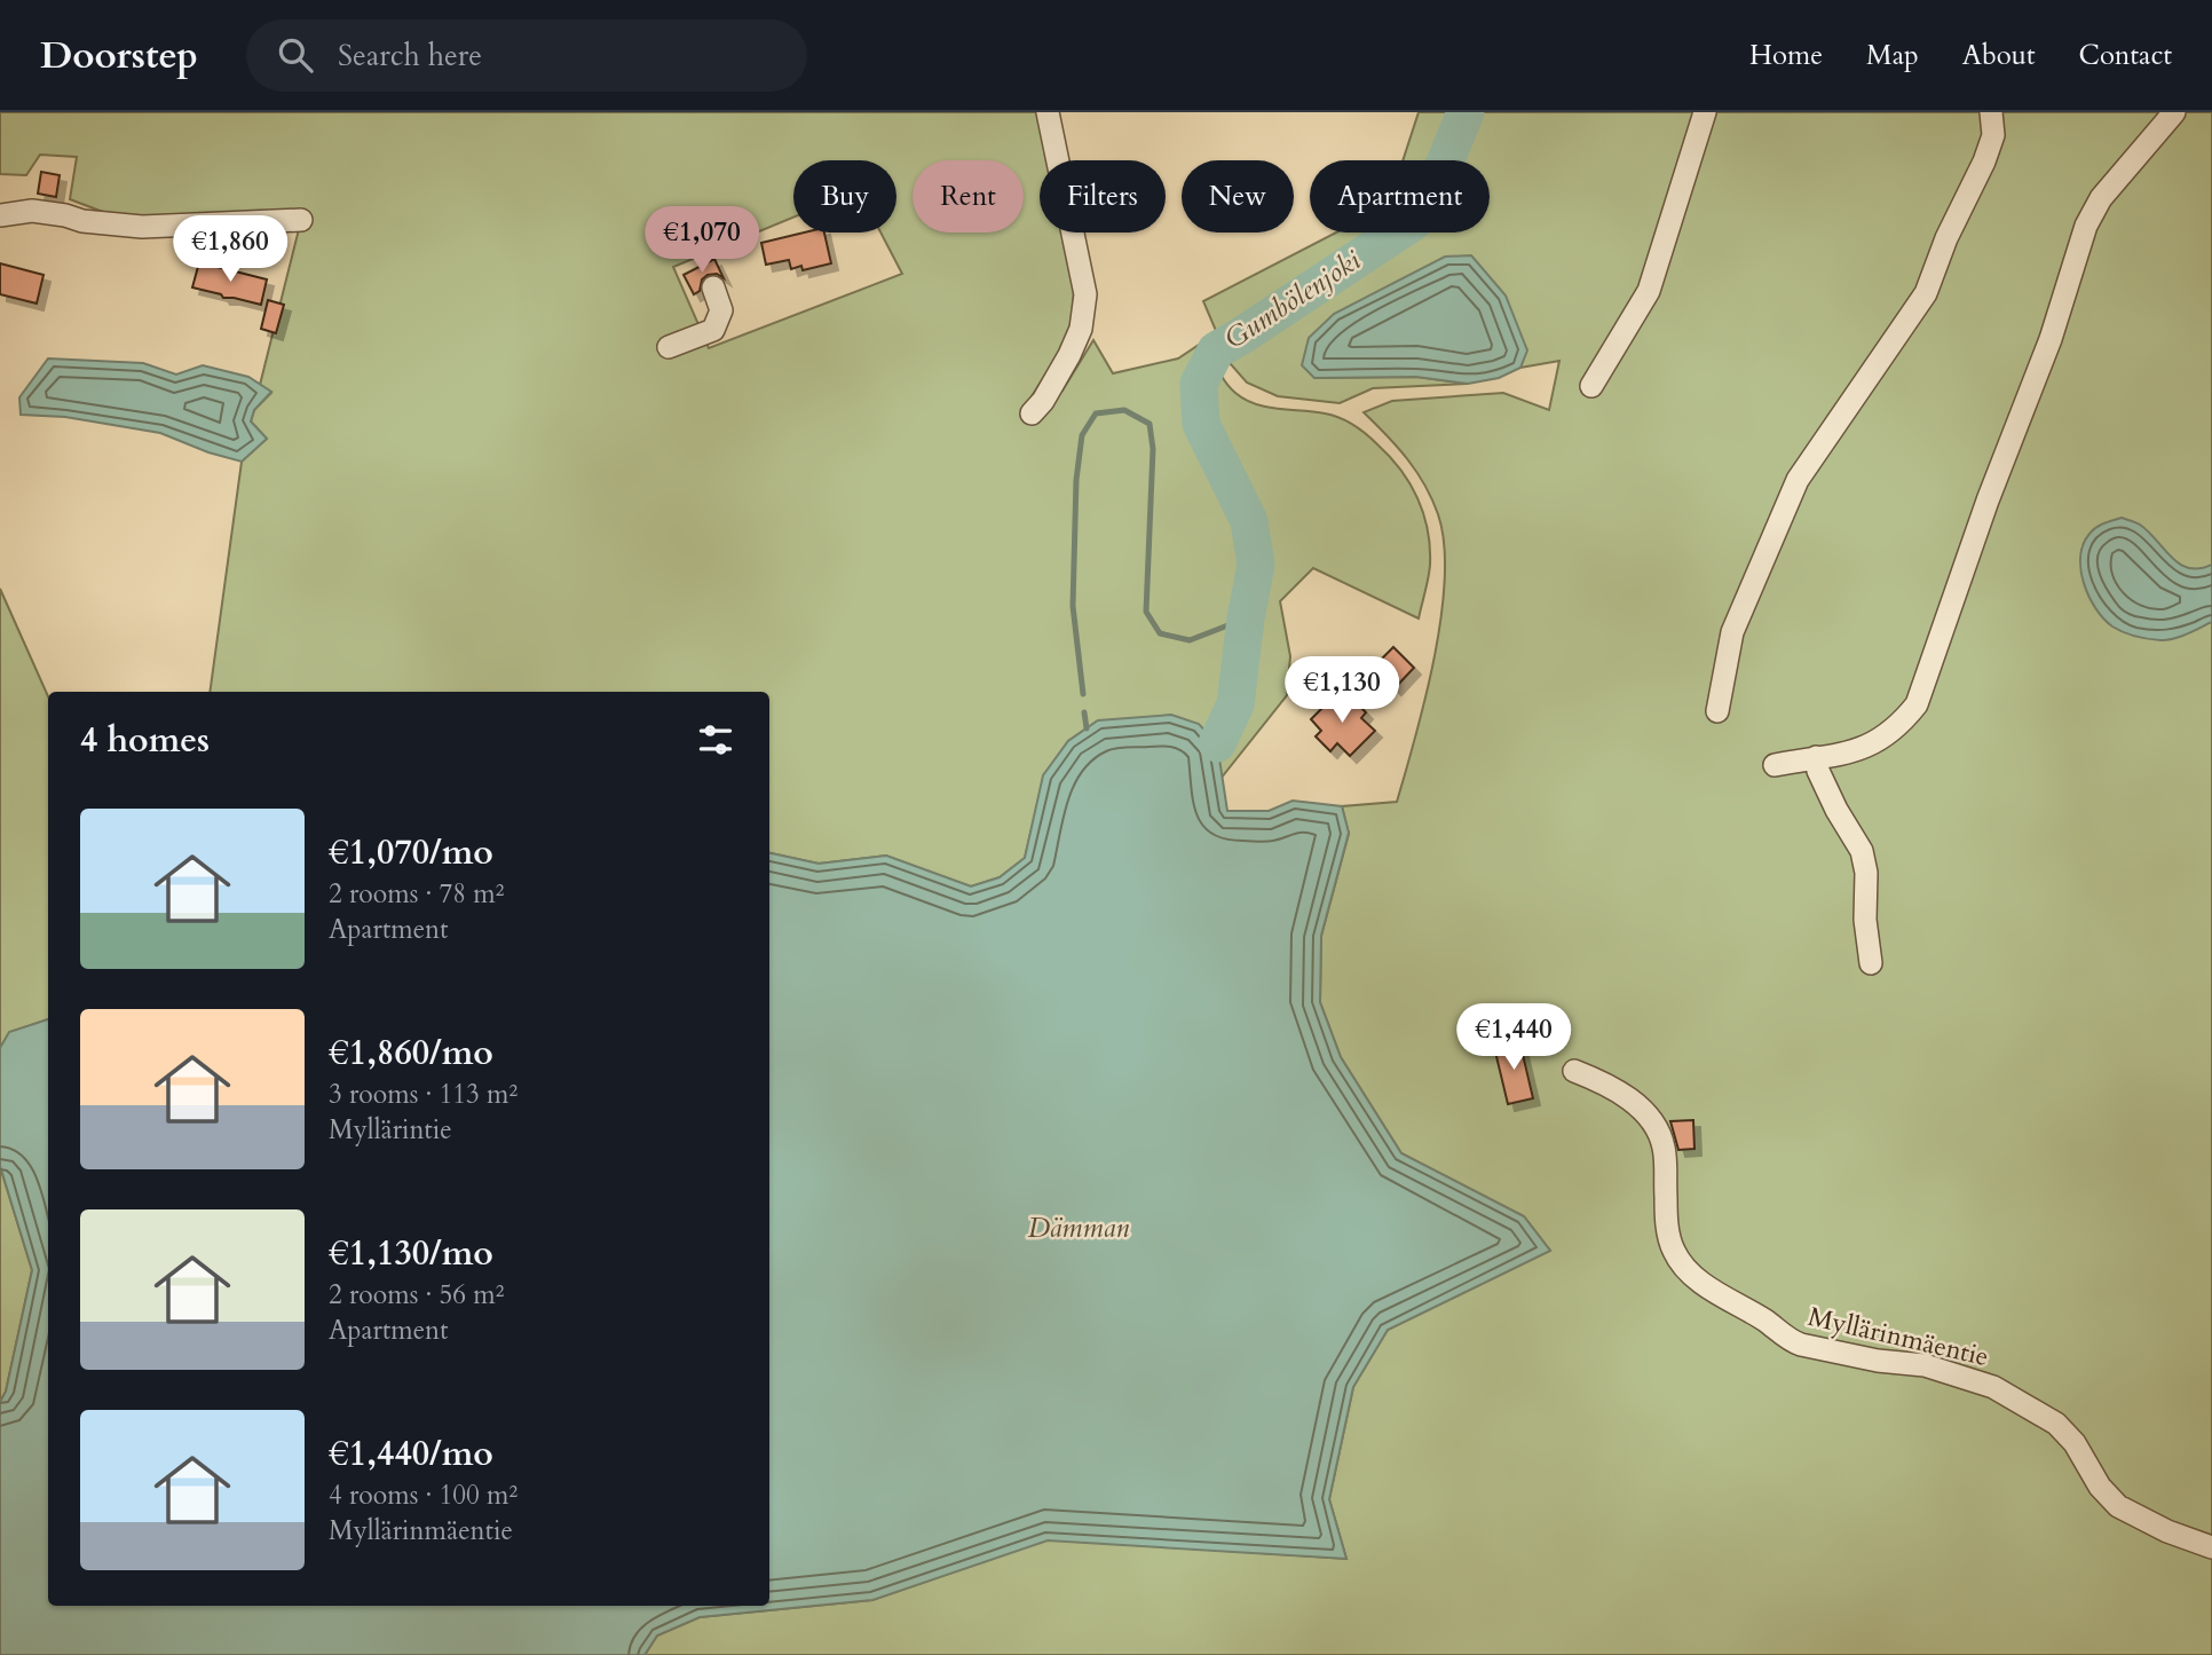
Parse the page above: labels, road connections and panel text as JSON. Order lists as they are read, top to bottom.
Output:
{
  "streets": {
    "street": ["Myllärinmäentie"]
  },
  "water": ["Gumbölenjoki", "Dämman"],
  "page": {
    "header": "Doorstep",
    "search": "Search here",
    "nav": [
      "Home",
      "Map",
      "About",
      "Contact"
    ],
    "chip": [
      "Buy",
      "Rent",
      "Filters",
      "New",
      "Apartment"
    ],
    "price": [
      "€1,070",
      "€1,860",
      "€1,130",
      "€1,440"
    ],
    "heading": "4 homes",
    "list": [
      {
        "name": "€1,070/mo",
        "note": "2 rooms · 78 m² · Apartment"
      },
      {
        "name": "€1,860/mo",
        "note": "3 rooms · 113 m² · Myllärintie"
      },
      {
        "name": "€1,130/mo",
        "note": "2 rooms · 56 m² · Apartment"
      },
      {
        "name": "€1,440/mo",
        "note": "4 rooms · 100 m² · Myllärinmäentie"
      }
    ]
  }
}
